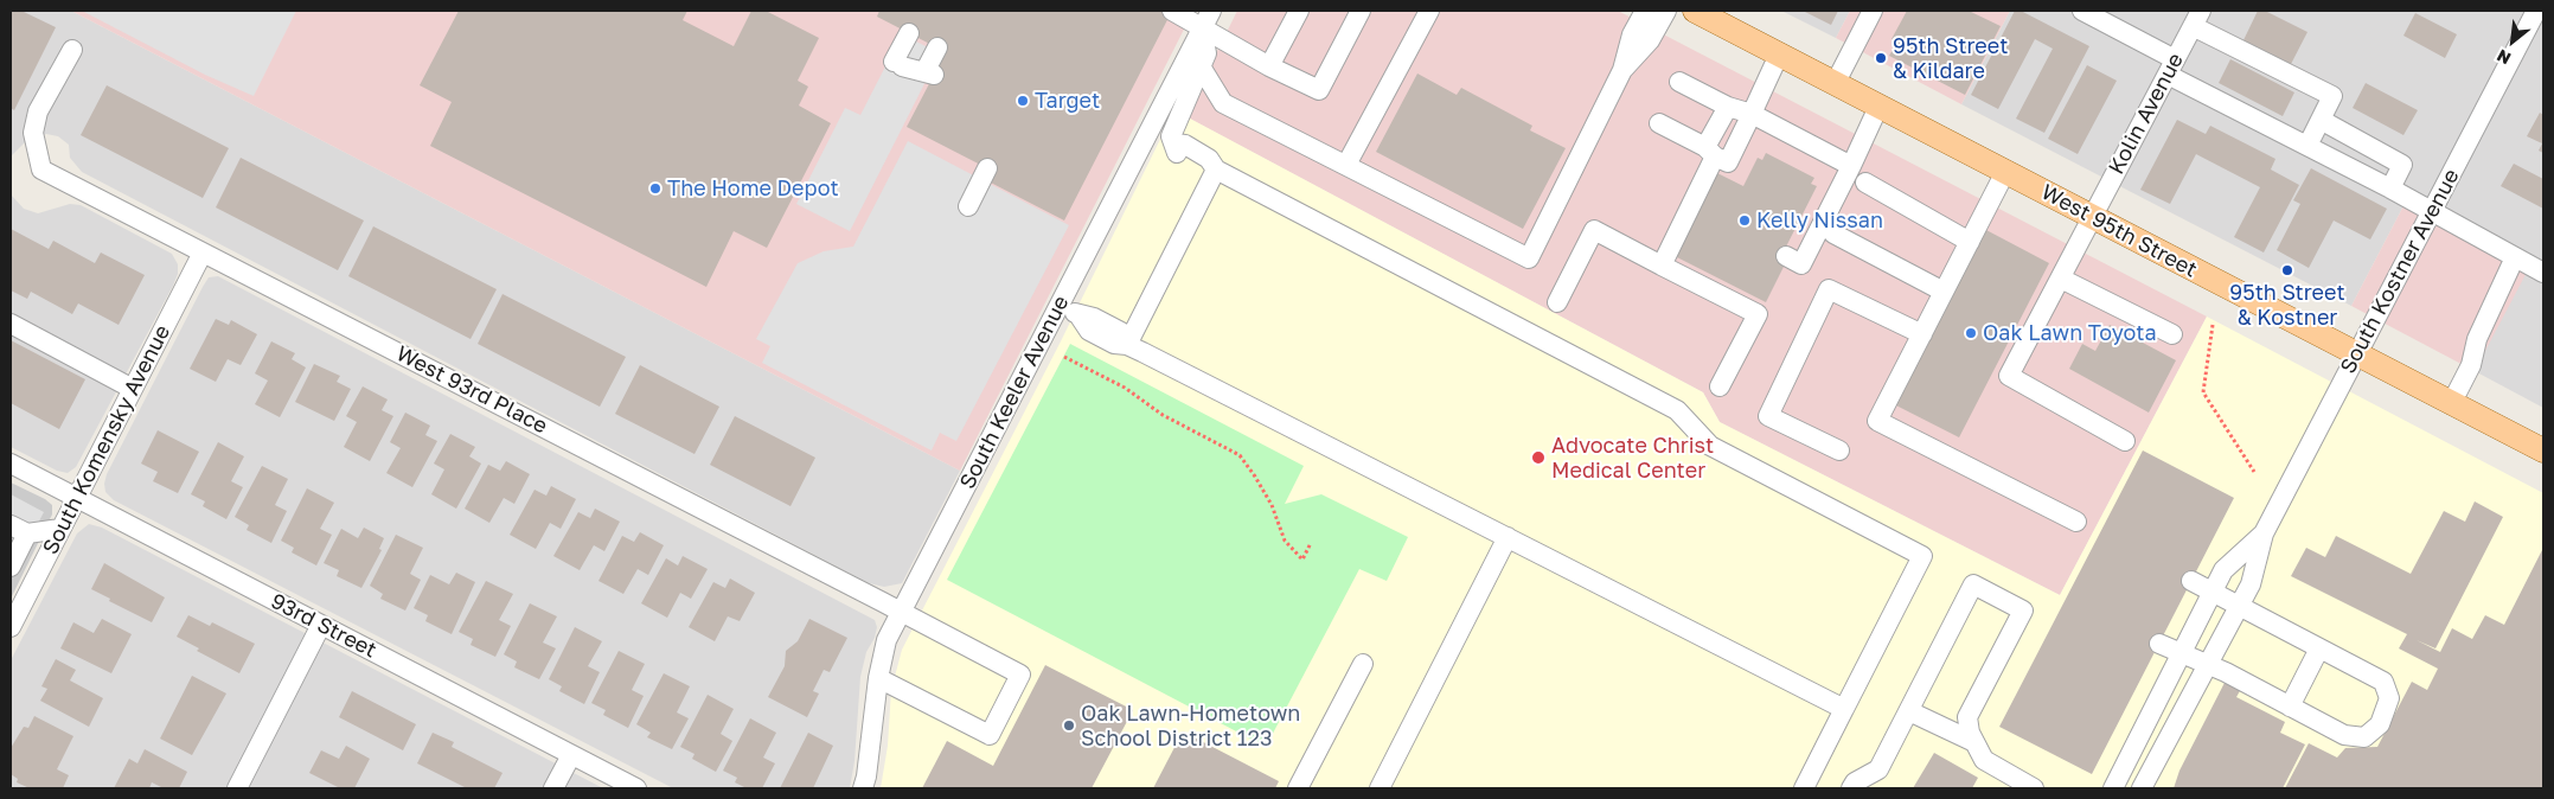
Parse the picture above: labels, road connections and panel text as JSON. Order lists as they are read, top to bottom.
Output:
{
  "streets": {
    "main road": ["West 95th Street"],
    "street": [
      "Kolin Avenue",
      "South Kostner Avenue",
      "West 93rd Place",
      "South Keeler Avenue",
      "South Komensky Avenue",
      "93rd Street"
    ]
  },
  "crossings": [
    ["Kolin Avenue", "West 95th Street"],
    ["West 95th Street", "South Kostner Avenue"],
    ["West 93rd Place", "South Keeler Avenue"],
    ["West 93rd Place", "South Komensky Avenue"],
    ["South Komensky Avenue", "93rd Street"]
  ],
  "places": [
    "95th Street & Kildare",
    "Target",
    "The Home Depot",
    "Kelly Nissan",
    "95th Street & Kostner",
    "Oak Lawn Toyota",
    "Advocate Christ Medical Center",
    "Oak Lawn-Hometown School District 123"
  ],
  "north": "bottom left"
}
